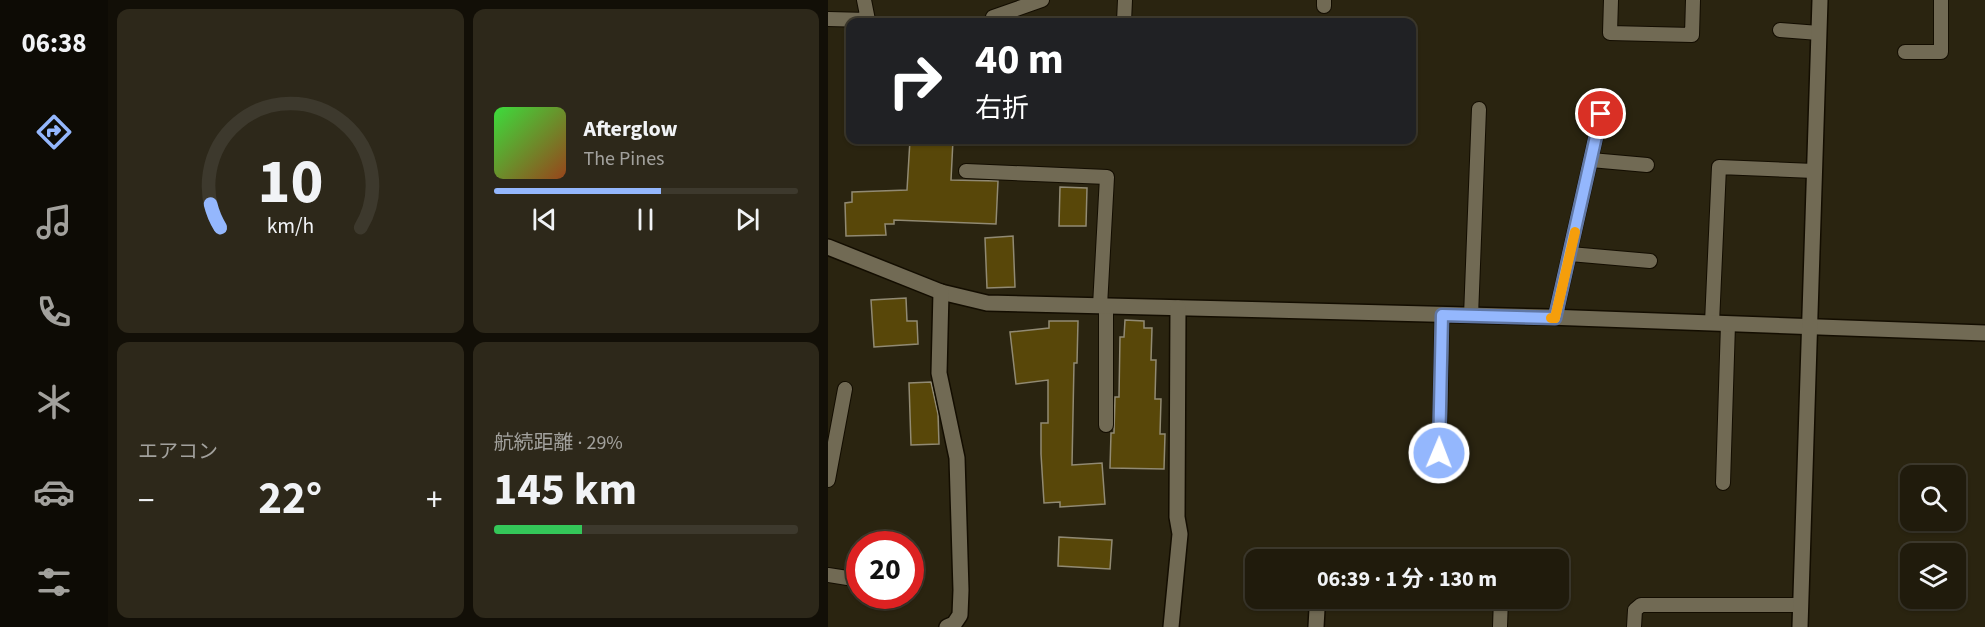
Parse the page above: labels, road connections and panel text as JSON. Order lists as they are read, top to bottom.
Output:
{
  "page": {
    "tabs": "06:38",
    "turn": ["40 m", "右折"],
    "song": ["Afterglow", "The Pines"],
    "tile": [
      "エアコン",
      ["航続距離 · 29%", "145 km"]
    ],
    "heat": ["−", "22°", "+"],
    "limit": "20",
    "trip": "06:39 · 1 分 · 130 m",
    "gauge": ["10", "km/h"]
  }
}
